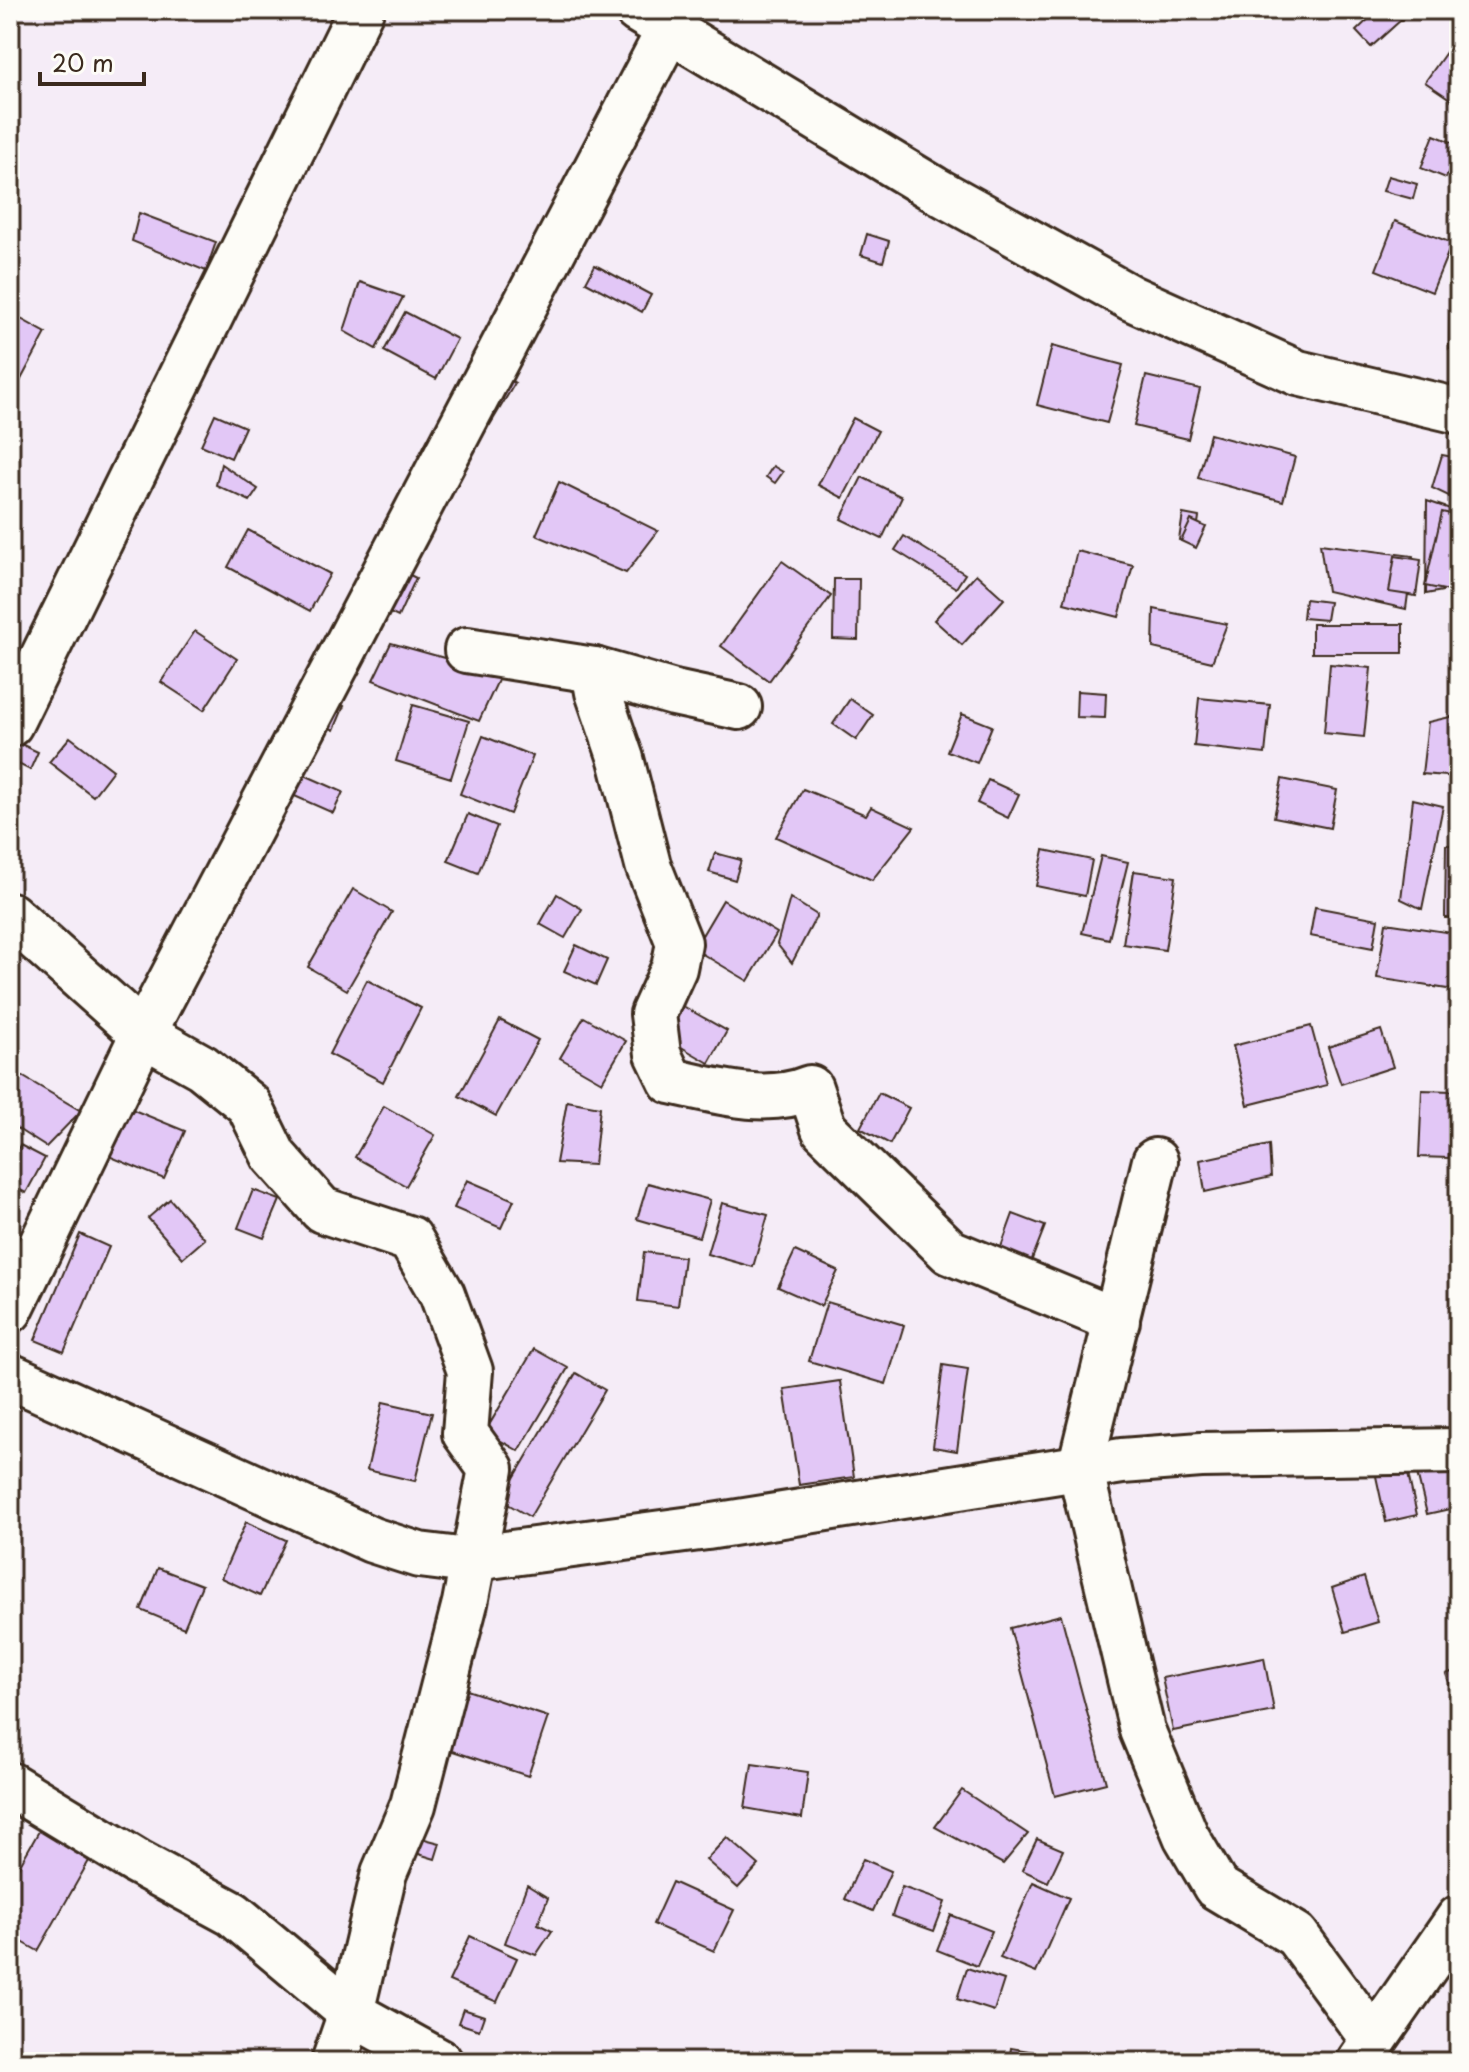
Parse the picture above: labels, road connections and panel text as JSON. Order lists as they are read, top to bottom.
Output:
{
  "scale_bar": "20 m"
}
